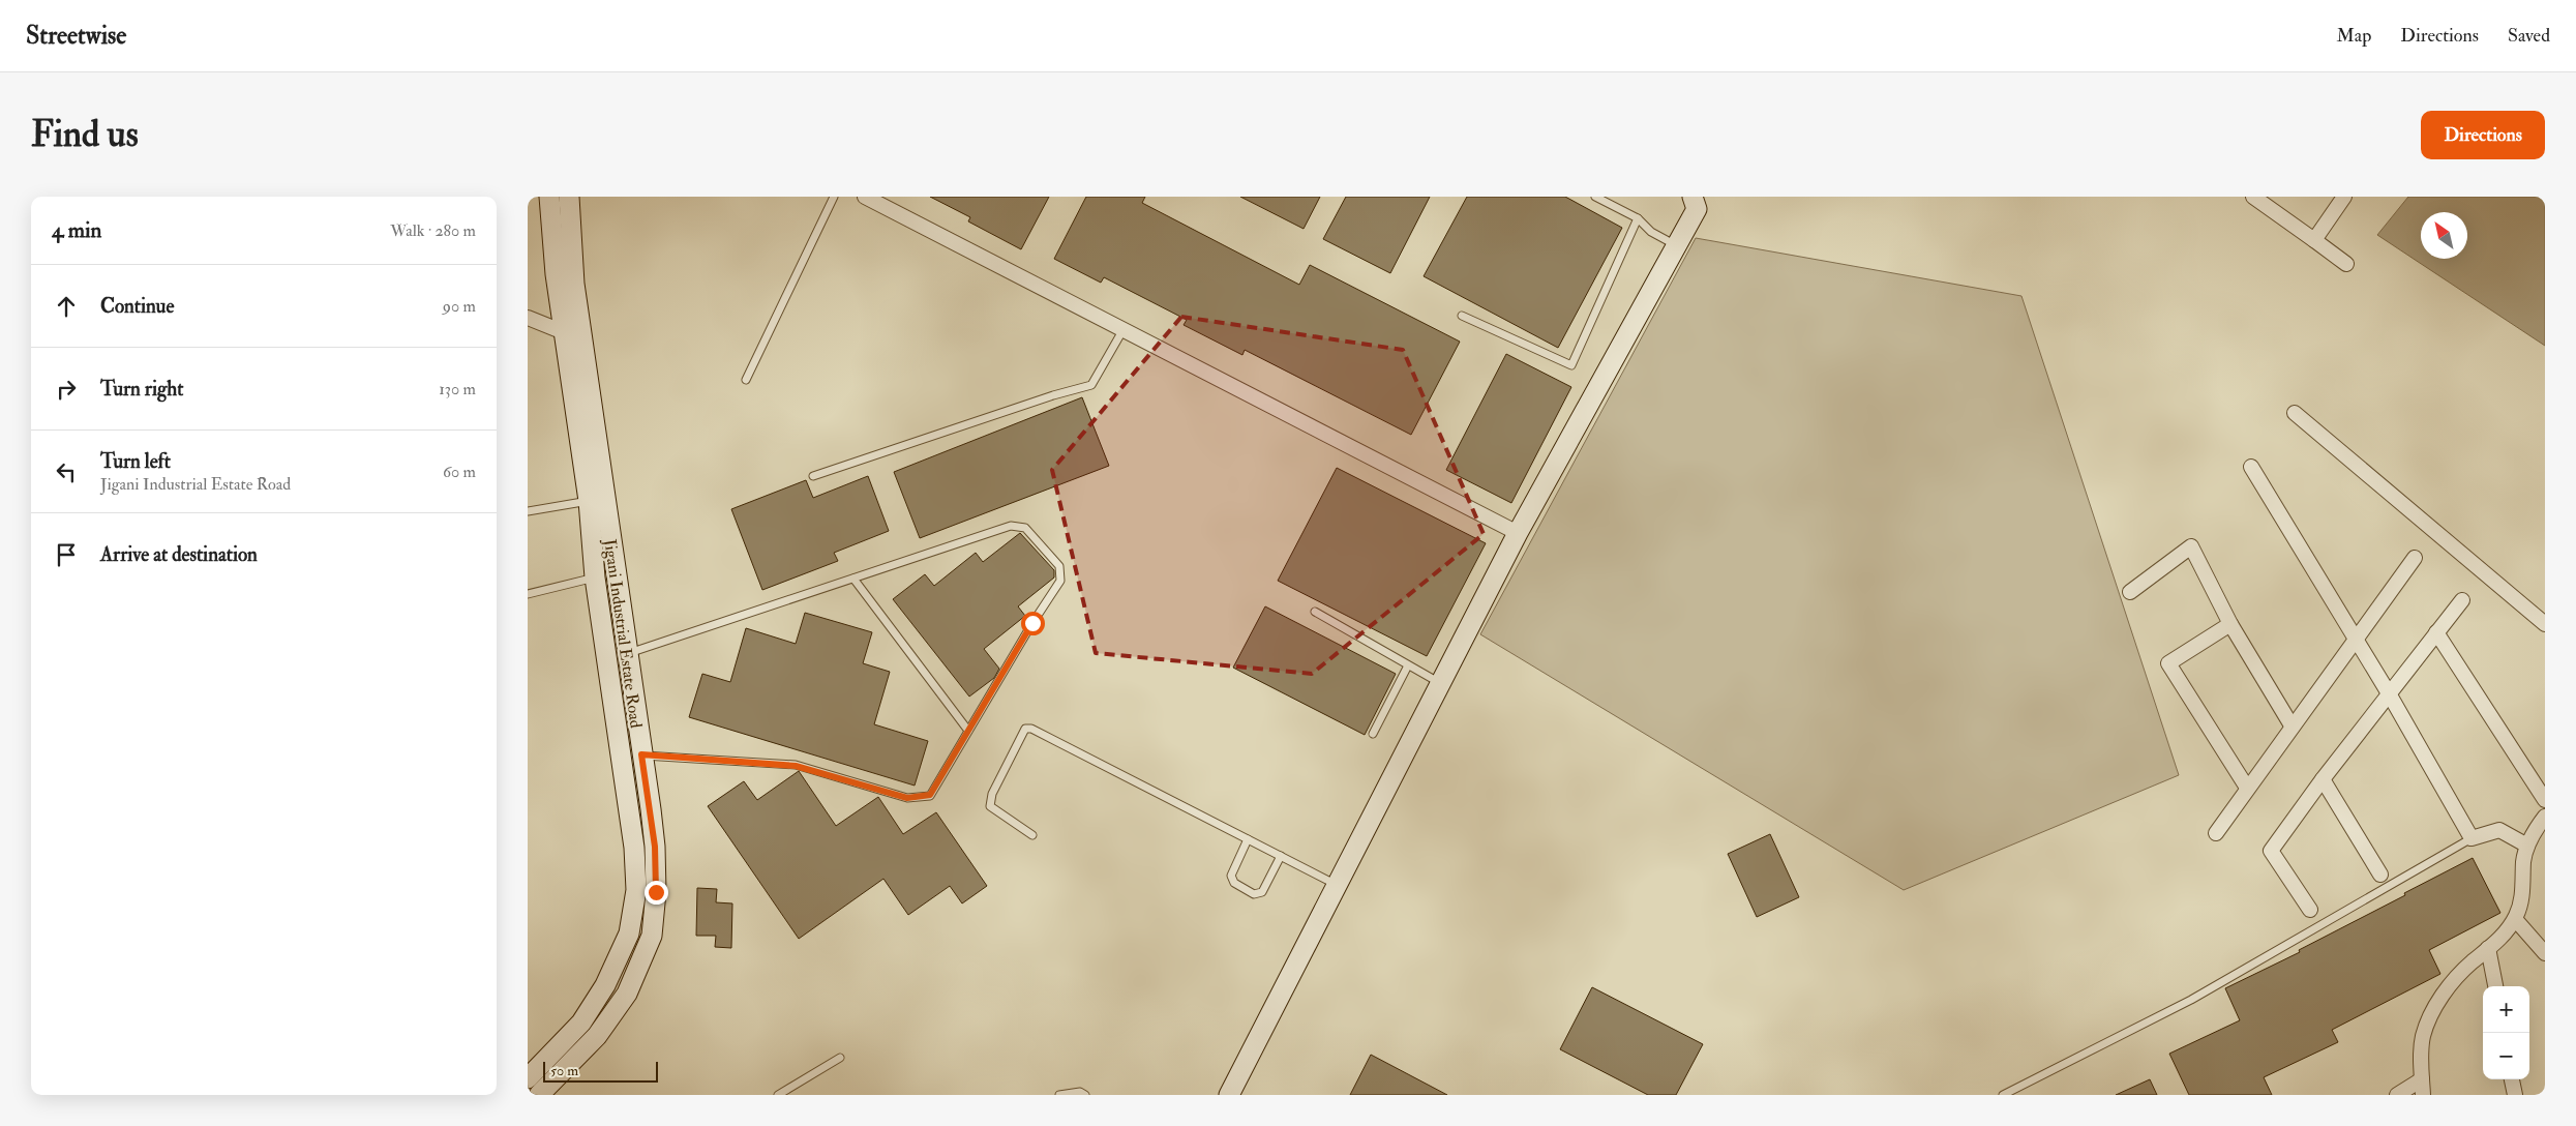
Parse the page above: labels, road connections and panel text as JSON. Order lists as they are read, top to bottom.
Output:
{
  "streets": {
    "main road": ["Jigani Industrial Estate Road"]
  },
  "scale_bar": "50 m",
  "north": "top left",
  "page": {
    "header": "Streetwise",
    "nav": ["Map", "Directions", "Saved"],
    "buttons": "Directions",
    "title": "Find us",
    "heading": ["4 min", "Walk · 280 m"],
    "list": [
      ["Continue", "90 m"],
      ["Turn right", "130 m"],
      ["Turn left", "Jigani Industrial Estate Road", "60 m"],
      "Arrive at destination"
    ],
    "map_buttons": ["+", "−"],
    "scale": "50 m"
  }
}
